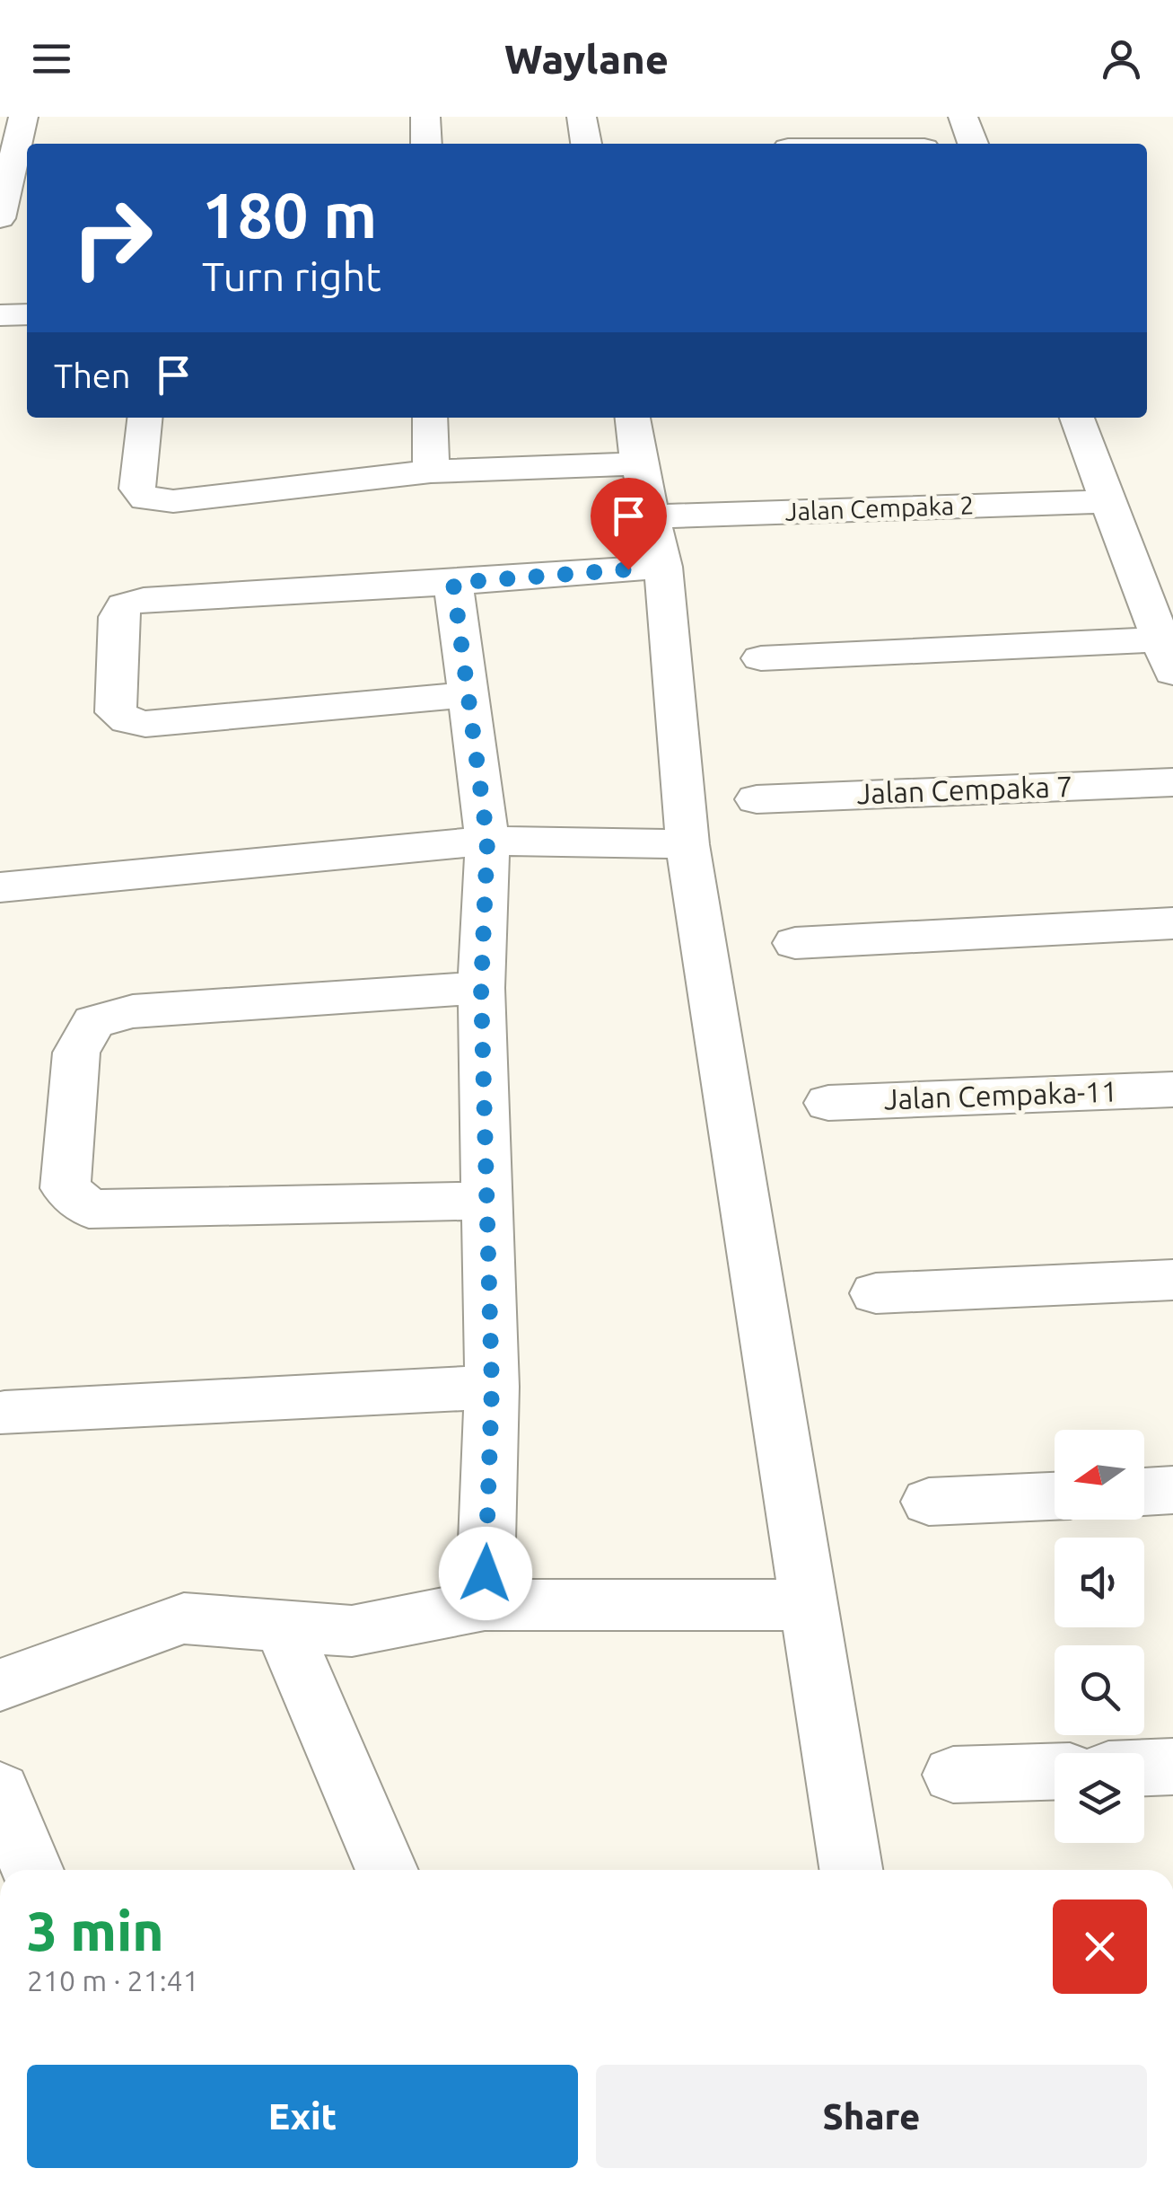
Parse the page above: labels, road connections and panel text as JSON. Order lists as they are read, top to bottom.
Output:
{
  "streets": {
    "street": ["Jalan Cempaka 2", "Jalan Cempaka 7", "Jalan Cempaka-11"]
  },
  "north": "left",
  "page": {
    "header": "Waylane",
    "turn": ["180 m", "Turn right"],
    "then": "Then",
    "heading": ["3 min", "210 m · 21:41"],
    "buttons": ["Exit", "Share"]
  }
}
